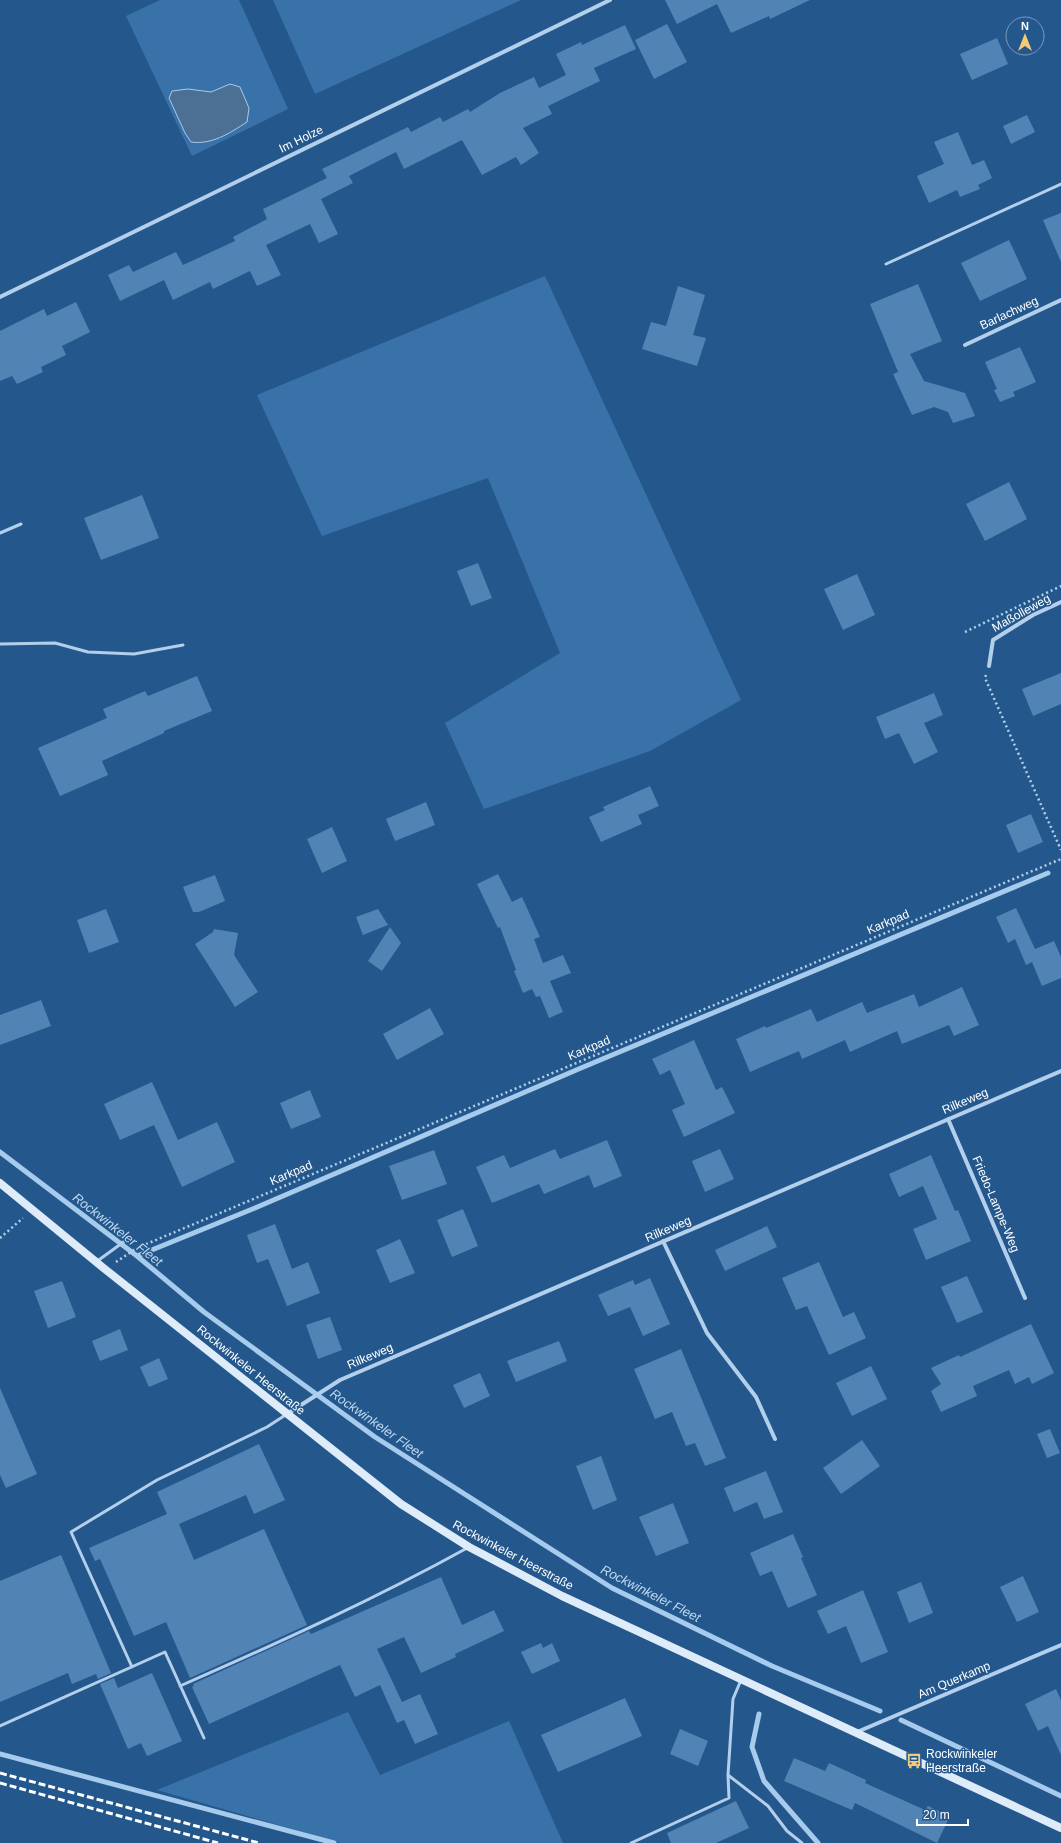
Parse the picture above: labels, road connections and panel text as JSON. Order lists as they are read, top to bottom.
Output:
{
  "streets": {
    "main road": ["Rockwinkeler Heerstraße"],
    "street": [
      "Im Holze",
      "Barlachweg",
      "Maßolleweg",
      "Rilkeweg",
      "Friedo-Lampe-Weg",
      "Am Querkamp"
    ],
    "path": ["Karkpad"]
  },
  "crossings": [
    ["Rilkeweg", "Friedo-Lampe-Weg"],
    ["Rilkeweg", "Rockwinkeler Heerstraße"],
    ["Rockwinkeler Heerstraße", "Am Querkamp"]
  ],
  "water": ["Rockwinkeler Fleet"],
  "places": {
    "bus stop": ["Rockwinkeler Heerstraße"]
  },
  "scale_bar": "20 m",
  "north": "top"
}
